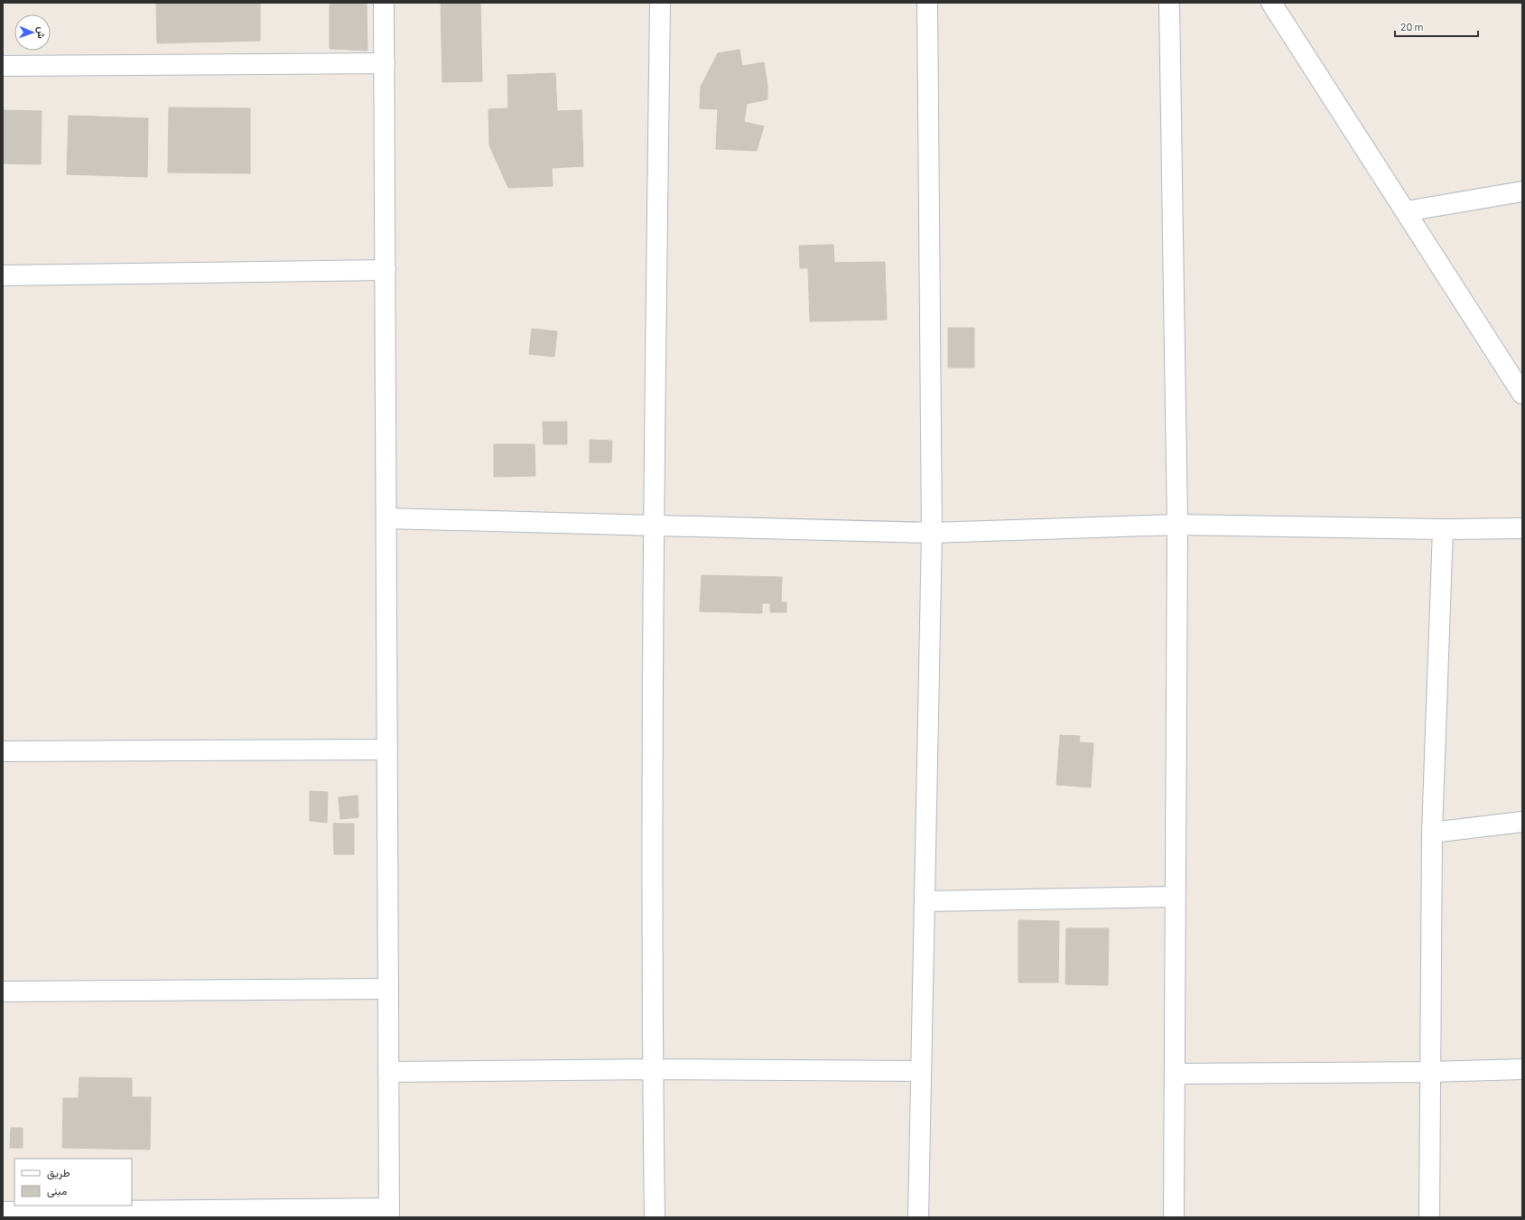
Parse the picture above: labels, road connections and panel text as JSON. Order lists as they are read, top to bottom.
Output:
{
  "legend": ["طريق", "مبنى"],
  "scale_bar": "20 m",
  "north": "right"
}
